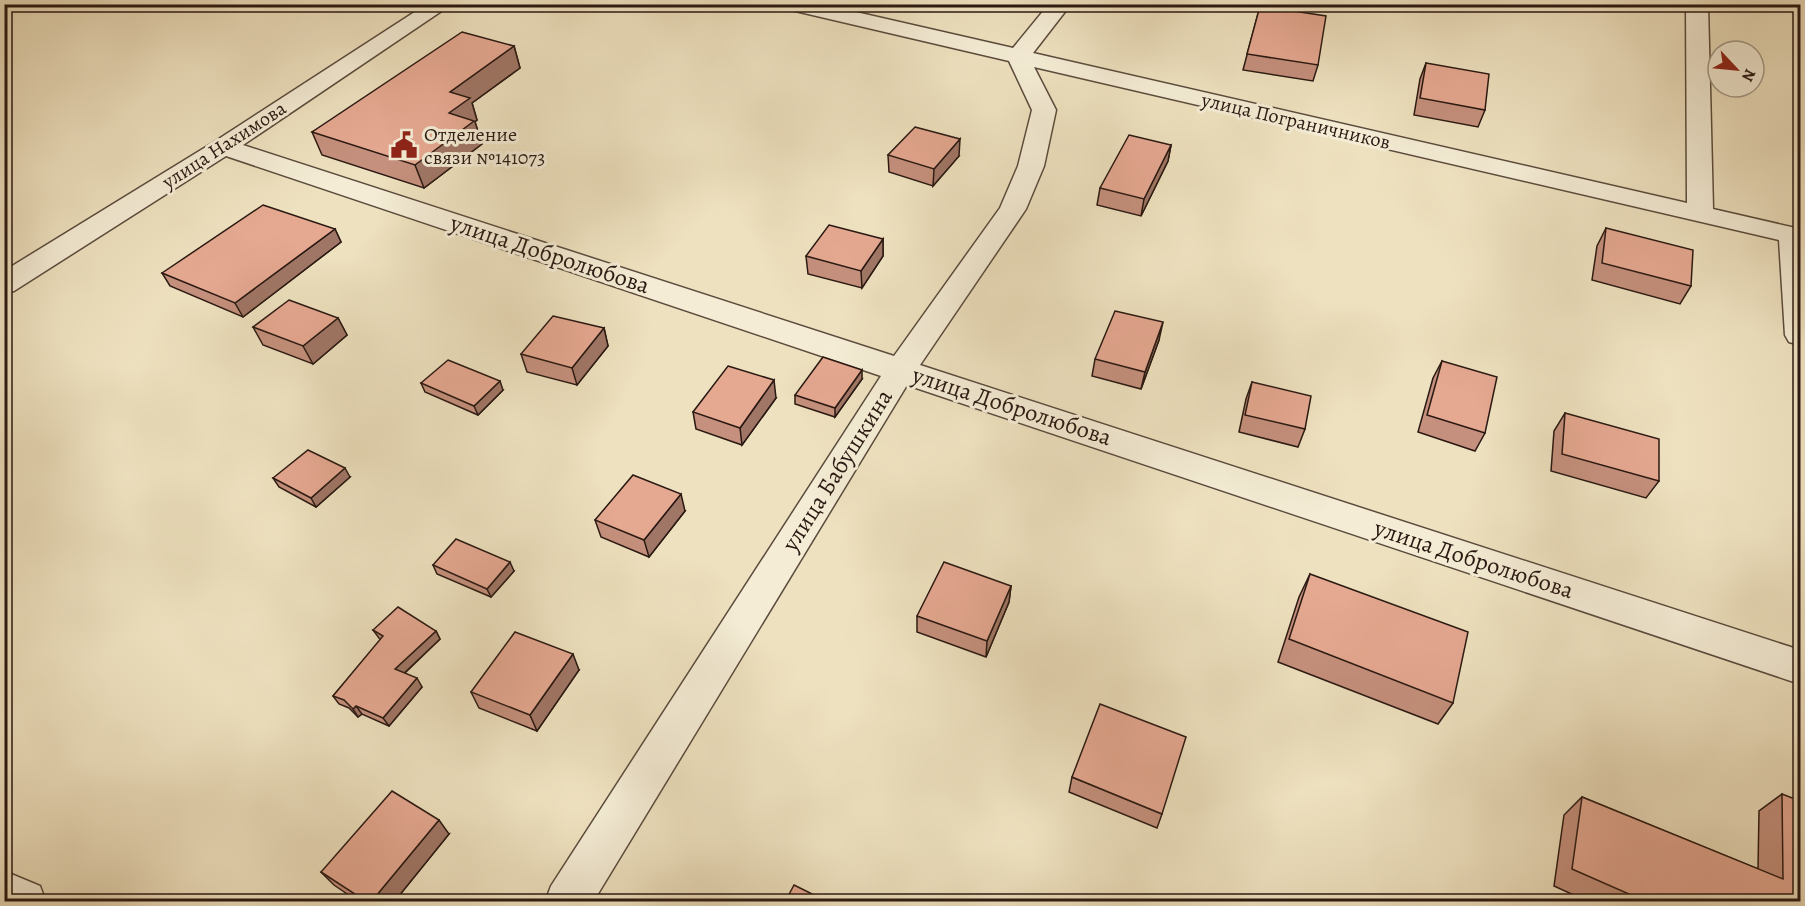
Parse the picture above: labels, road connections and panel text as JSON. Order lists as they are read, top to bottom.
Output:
{
  "streets": {
    "street": [
      "улица Пограничников",
      "улица Нахимова",
      "улица Добролюбова",
      "улица Бабушкина"
    ]
  },
  "crossings": [
    ["улица Пограничников", "улица Бабушкина"],
    ["улица Нахимова", "улица Добролюбова"],
    ["улица Добролюбова", "улица Бабушкина"]
  ],
  "places": {
    "public building": ["Отделение связи №141073"]
  },
  "north": "bottom right"
}
